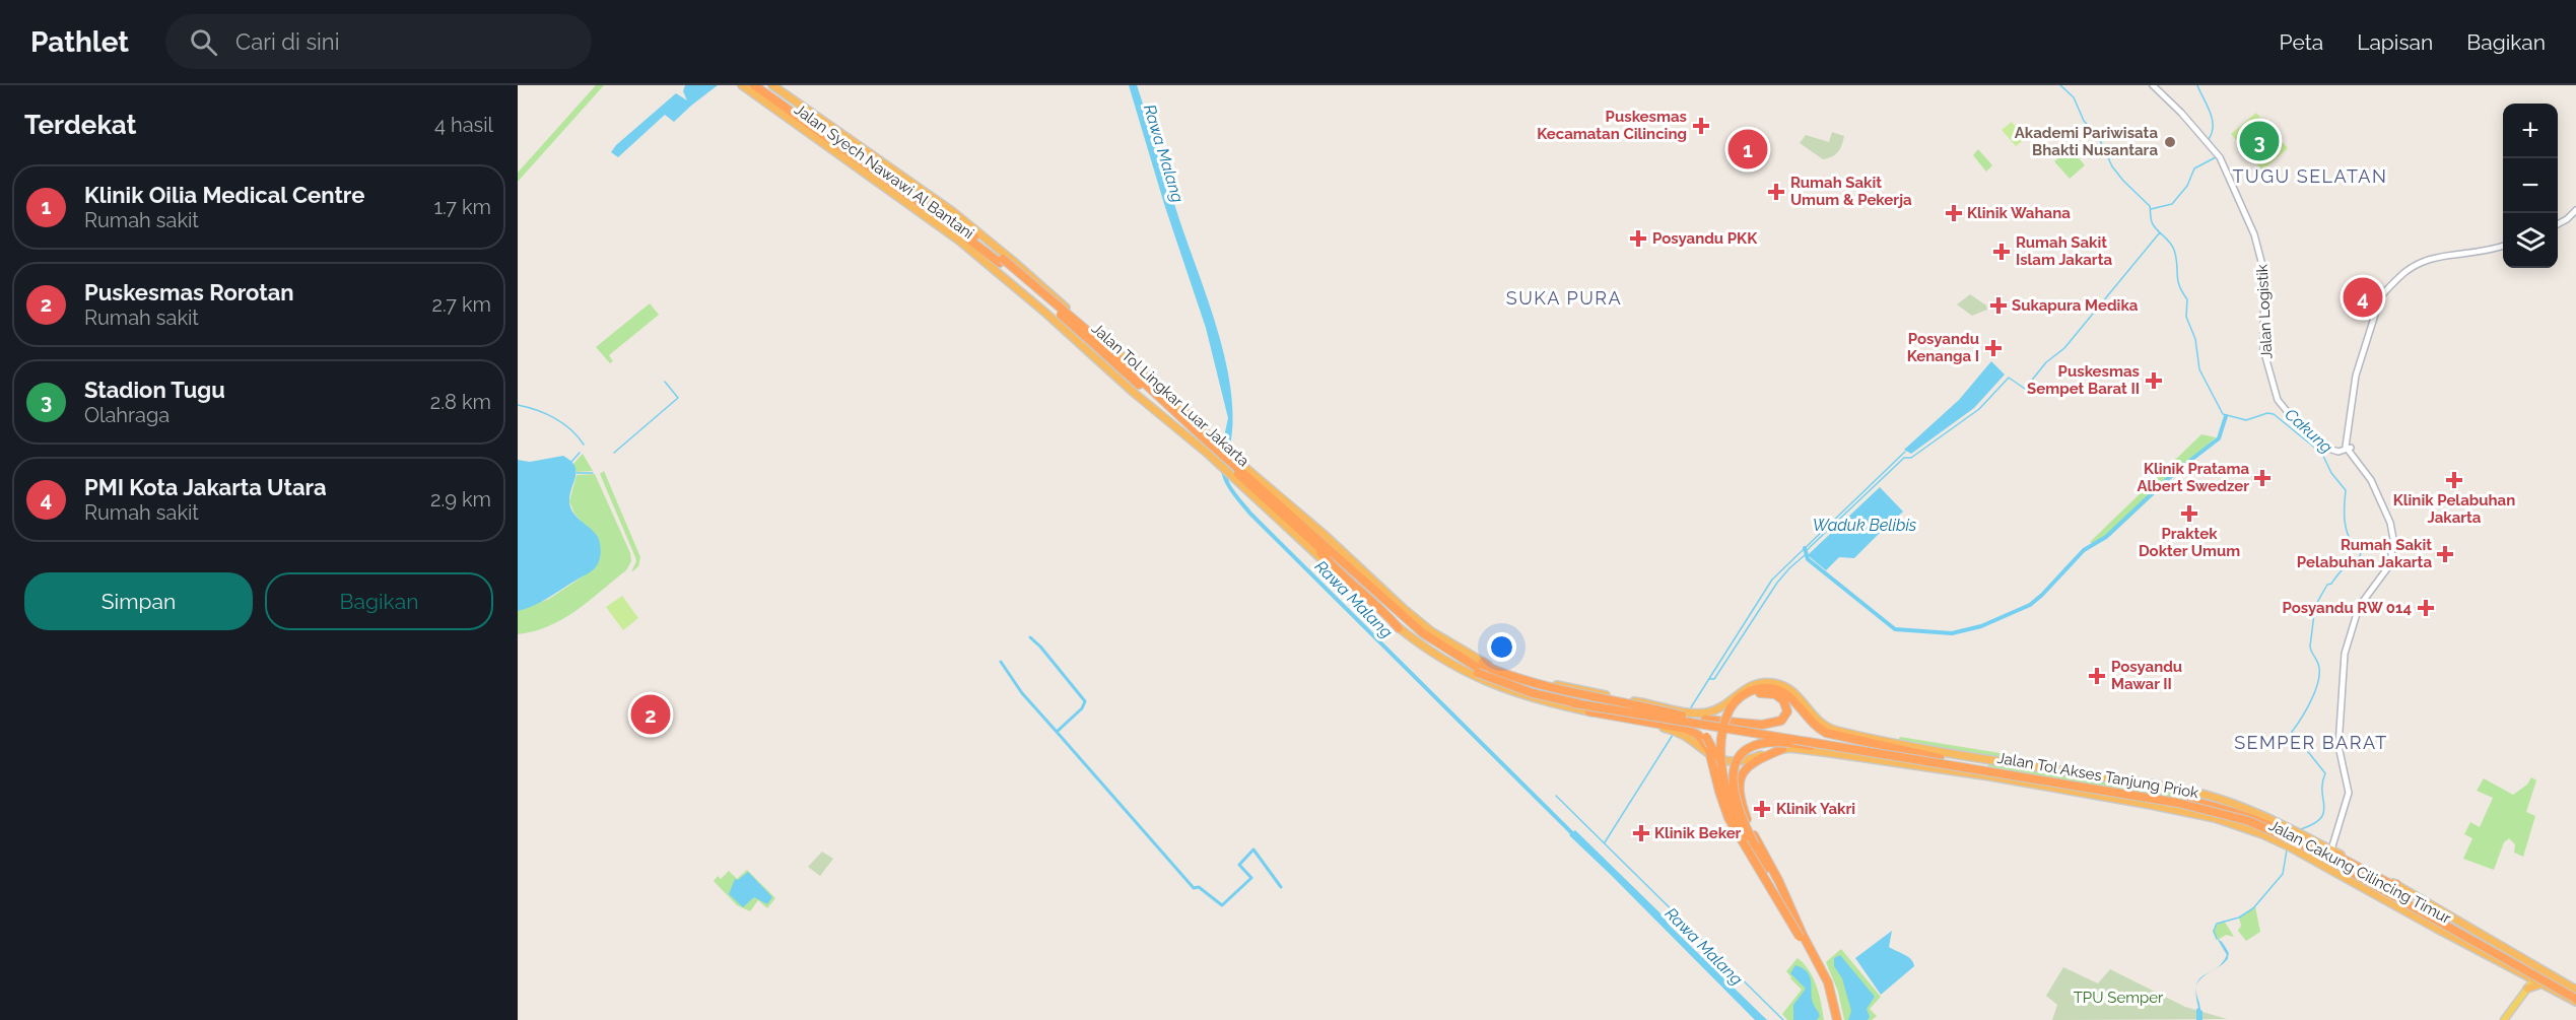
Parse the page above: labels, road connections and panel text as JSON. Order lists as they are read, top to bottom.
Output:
{
  "streets": {
    "highway": [
      "Jalan Syech Nawawi Al Bantani",
      "Jalan Tol Lingkar Luar Jakarta",
      "Jalan Tol Akses Tanjung Priok",
      "Jalan Cakung Cilincing Timur"
    ],
    "main road": ["Jalan Logistik"]
  },
  "crossings": [
    ["Jalan Syech Nawawi Al Bantani", "Jalan Tol Lingkar Luar Jakarta"],
    ["Jalan Syech Nawawi Al Bantani", "Jalan Tol Akses Tanjung Priok"],
    ["Jalan Syech Nawawi Al Bantani", "Jalan Cakung Cilincing Timur"],
    ["Jalan Tol Lingkar Luar Jakarta", "Jalan Tol Akses Tanjung Priok"],
    ["Jalan Tol Lingkar Luar Jakarta", "Jalan Cakung Cilincing Timur"],
    ["Jalan Tol Akses Tanjung Priok", "Jalan Cakung Cilincing Timur"]
  ],
  "districts": ["TUGU SELATAN", "SUKA PURA", "SEMPER BARAT"],
  "water": ["Rawa Malang", "Cakung", "Waduk Belibis"],
  "parks": ["TPU Semper"],
  "places": {
    "health": [
      "Puskesmas Kecamatan Cilincing",
      "Rumah Sakit Umum & Pekerja",
      "Klinik Wahana",
      "Posyandu PKK",
      "Rumah Sakit Islam Jakarta",
      "Sukapura Medika",
      "Posyandu Kenanga I",
      "Puskesmas Sempet Barat II",
      "Klinik Pratama Albert Swedzer",
      "Klinik Pelabuhan Jakarta",
      "Praktek Dokter Umum",
      "Rumah Sakit Pelabuhan Jakarta",
      "Posyandu RW 014",
      "Posyandu Mawar II",
      "Klinik Yakri",
      "Klinik Beker"
    ],
    "other": ["Akademi Pariwisata Bhakti Nusantara"]
  },
  "page": {
    "header": "Pathlet",
    "search": "Cari di sini",
    "nav": ["Peta", "Lapisan", "Bagikan"],
    "heading": ["Terdekat", "4 hasil"],
    "map_buttons": ["+", "−"],
    "pins": [
      "3",
      "1",
      "4",
      "2"
    ],
    "list": [
      {
        "mark": "1",
        "name": "Klinik Oilia Medical Centre",
        "note": "Rumah sakit",
        "value": "1.7 km"
      },
      {
        "mark": "2",
        "name": "Puskesmas Rorotan",
        "note": "Rumah sakit",
        "value": "2.7 km"
      },
      {
        "mark": "3",
        "name": "Stadion Tugu",
        "note": "Olahraga",
        "value": "2.8 km"
      },
      {
        "mark": "4",
        "name": "PMI Kota Jakarta Utara",
        "note": "Rumah sakit",
        "value": "2.9 km"
      }
    ],
    "buttons": ["Simpan", "Bagikan"]
  }
}
